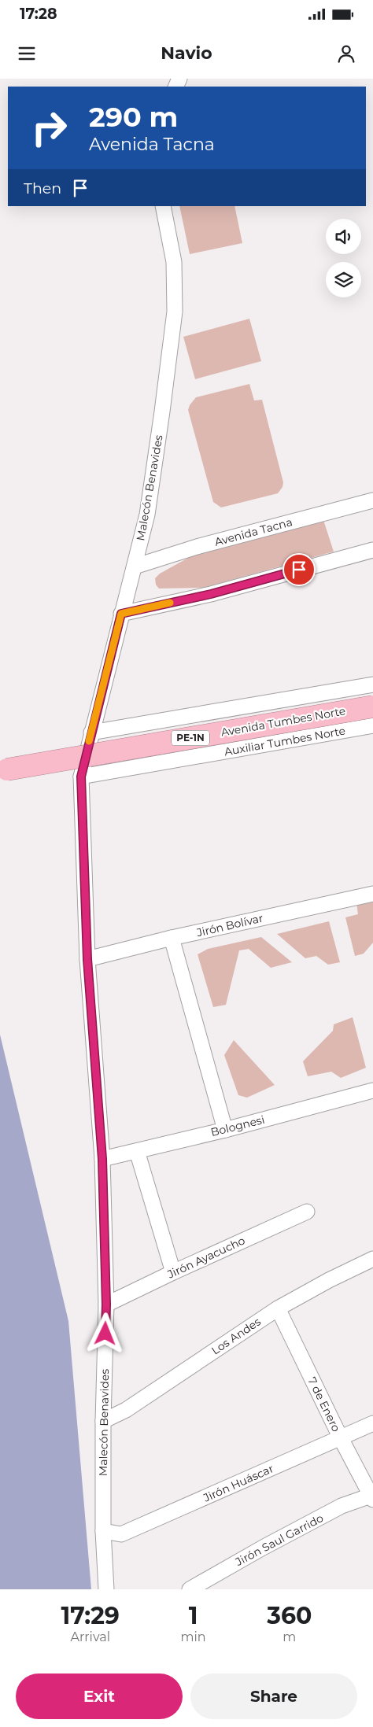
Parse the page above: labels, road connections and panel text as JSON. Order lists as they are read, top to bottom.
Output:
{
  "streets": {
    "highway": ["Avenida Tumbes Norte", "PE-1N"],
    "street": [
      "Malecón Benavides",
      "Avenida Tacna",
      "Auxiliar Tumbes Norte",
      "Jirón Bolívar",
      "Bolognesi",
      "Jirón Ayacucho",
      "Los Andes",
      "7 de Enero",
      "Jirón Huáscar",
      "Jirón Saul Garrido"
    ]
  },
  "crossings": [
    ["Malecón Benavides", "Avenida Tacna"],
    ["Malecón Benavides", "Auxiliar Tumbes Norte"],
    ["Malecón Benavides", "Jirón Bolívar"],
    ["Malecón Benavides", "Bolognesi"],
    ["Malecón Benavides", "Jirón Ayacucho"],
    ["Malecón Benavides", "Los Andes"],
    ["Malecón Benavides", "Jirón Huáscar"],
    ["Los Andes", "7 de Enero"],
    ["7 de Enero", "Jirón Huáscar"],
    ["7 de Enero", "Jirón Saul Garrido"]
  ],
  "page": {
    "status": "17:28",
    "header": "Navio",
    "turn": ["290 m", "Avenida Tacna"],
    "then": "Then",
    "eta": [
      "17:29",
      "Arrival",
      "1",
      "min",
      "360",
      "m"
    ],
    "buttons": ["Exit", "Share"]
  }
}
